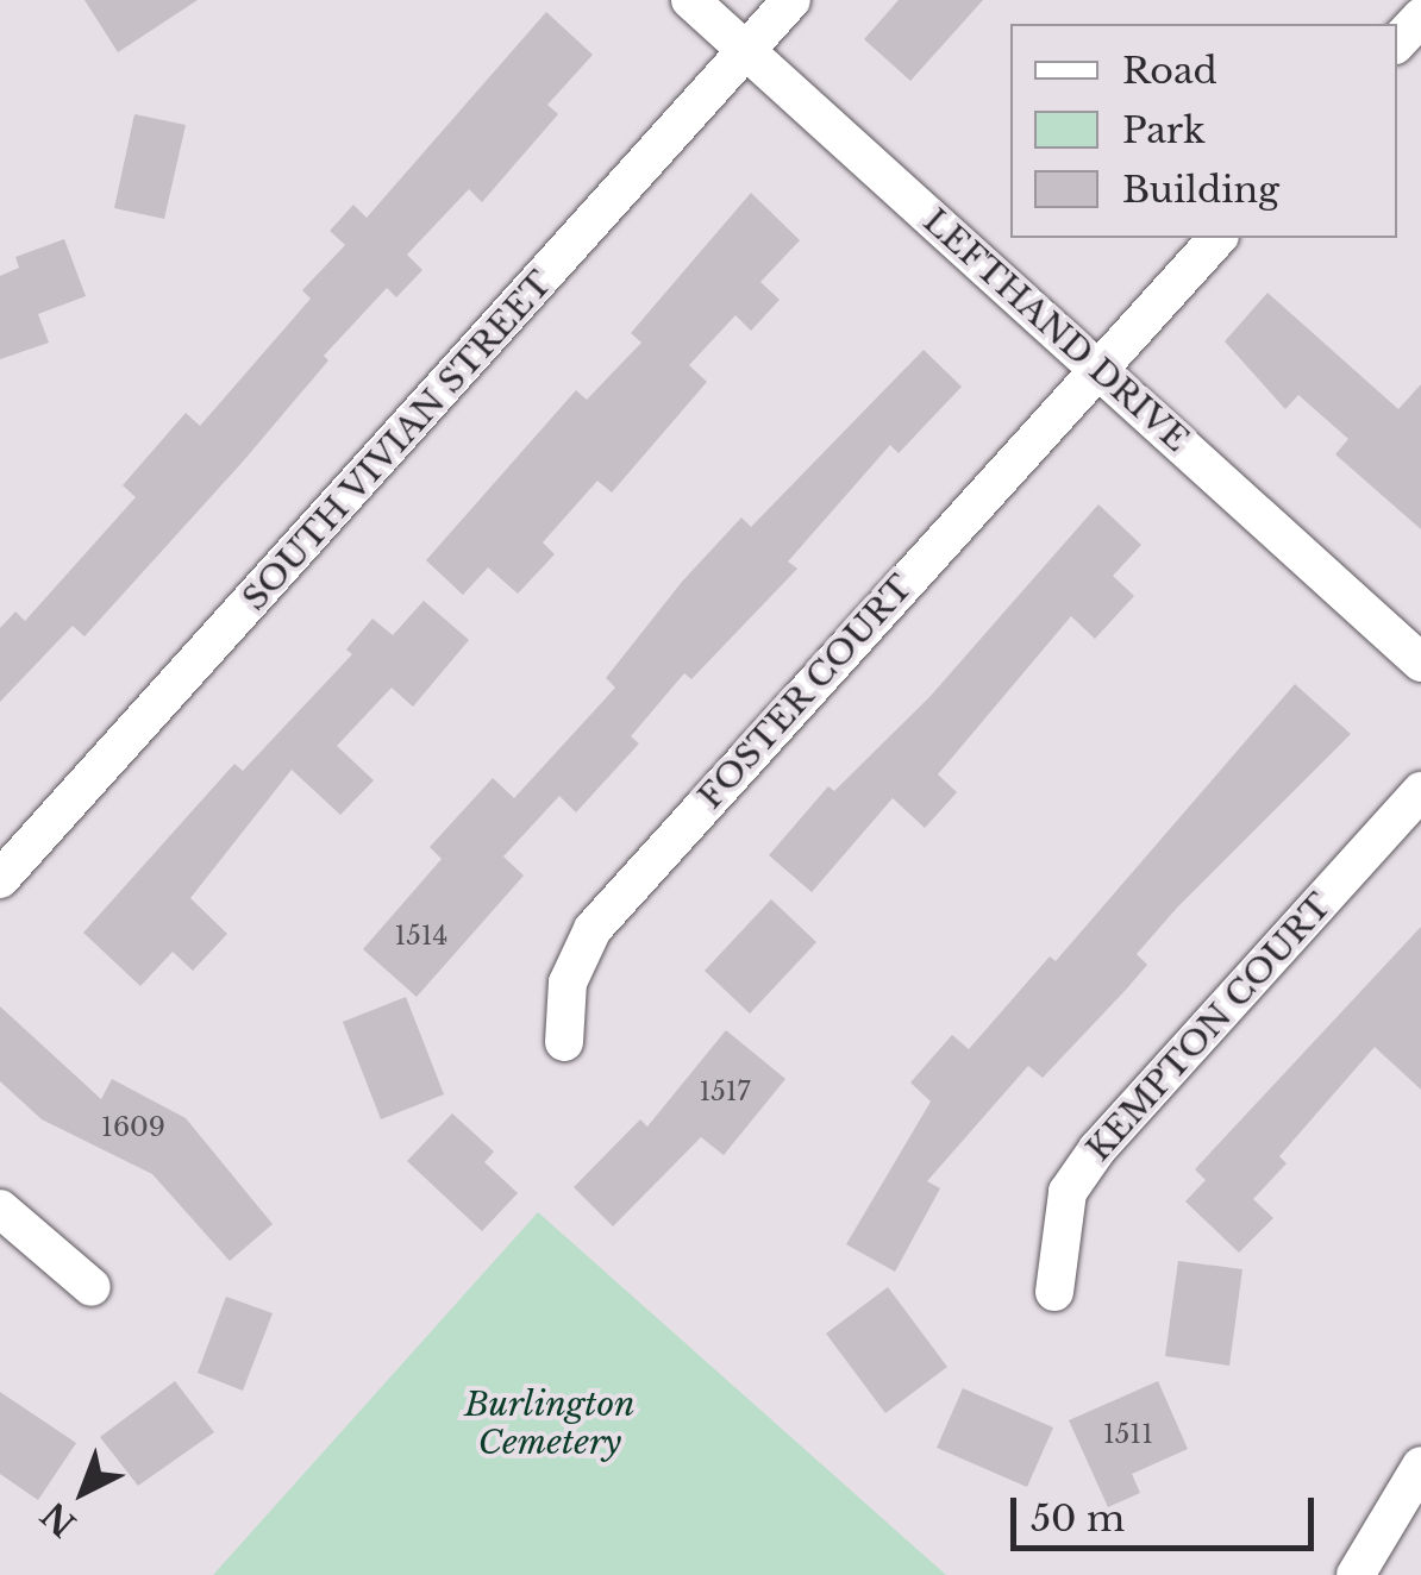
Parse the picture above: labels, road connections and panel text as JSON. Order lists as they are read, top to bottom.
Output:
{
  "streets": {
    "street": [
      "LEFTHAND DRIVE",
      "SOUTH VIVIAN STREET",
      "FOSTER COURT",
      "KEMPTON COURT"
    ]
  },
  "crossings": [
    ["LEFTHAND DRIVE", "SOUTH VIVIAN STREET"],
    ["LEFTHAND DRIVE", "FOSTER COURT"]
  ],
  "parks": ["Burlington Cemetery"],
  "house_numbers": [
    "1514",
    "1517",
    "1609",
    "1511"
  ],
  "legend": ["Road", "Park", "Building"],
  "scale_bar": "50 m",
  "north": "bottom left"
}
